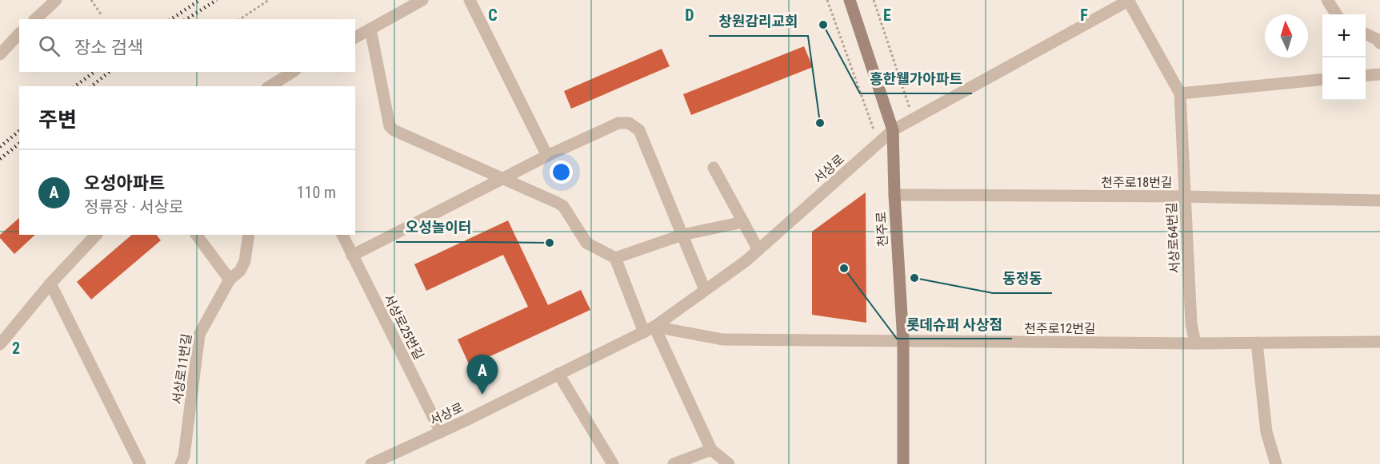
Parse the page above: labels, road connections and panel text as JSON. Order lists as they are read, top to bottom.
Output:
{
  "streets": {
    "main road": ["천주로"],
    "street": [
      "서상로",
      "천주로18번길",
      "서상로64번길",
      "서상로25번길",
      "천주로12번길",
      "서상로11번길"
    ]
  },
  "crossings": [
    ["서상로", "천주로"],
    ["서상로", "서상로64번길"],
    ["서상로", "서상로25번길"],
    ["서상로", "천주로12번길"],
    ["천주로18번길", "천주로"],
    ["천주로18번길", "서상로64번길"],
    ["천주로", "천주로12번길"],
    ["서상로64번길", "천주로12번길"]
  ],
  "places": [
    "흥한웰가아파트",
    "창원감리교회",
    "오성놀이터",
    "롯데슈퍼 사상점",
    "동정동"
  ],
  "north": "top",
  "page": {
    "map_buttons": ["+", "−"],
    "search": "장소 검색",
    "heading": "주변",
    "list": [
      {
        "mark": "A",
        "name": "오성아파트",
        "note": "정류장 · 서상로",
        "value": "110 m"
      }
    ],
    "pins": "A"
  },
  "grid": {
    "columns": [
      "C",
      "D",
      "E",
      "F"
    ],
    "rows": ["2"]
  }
}
